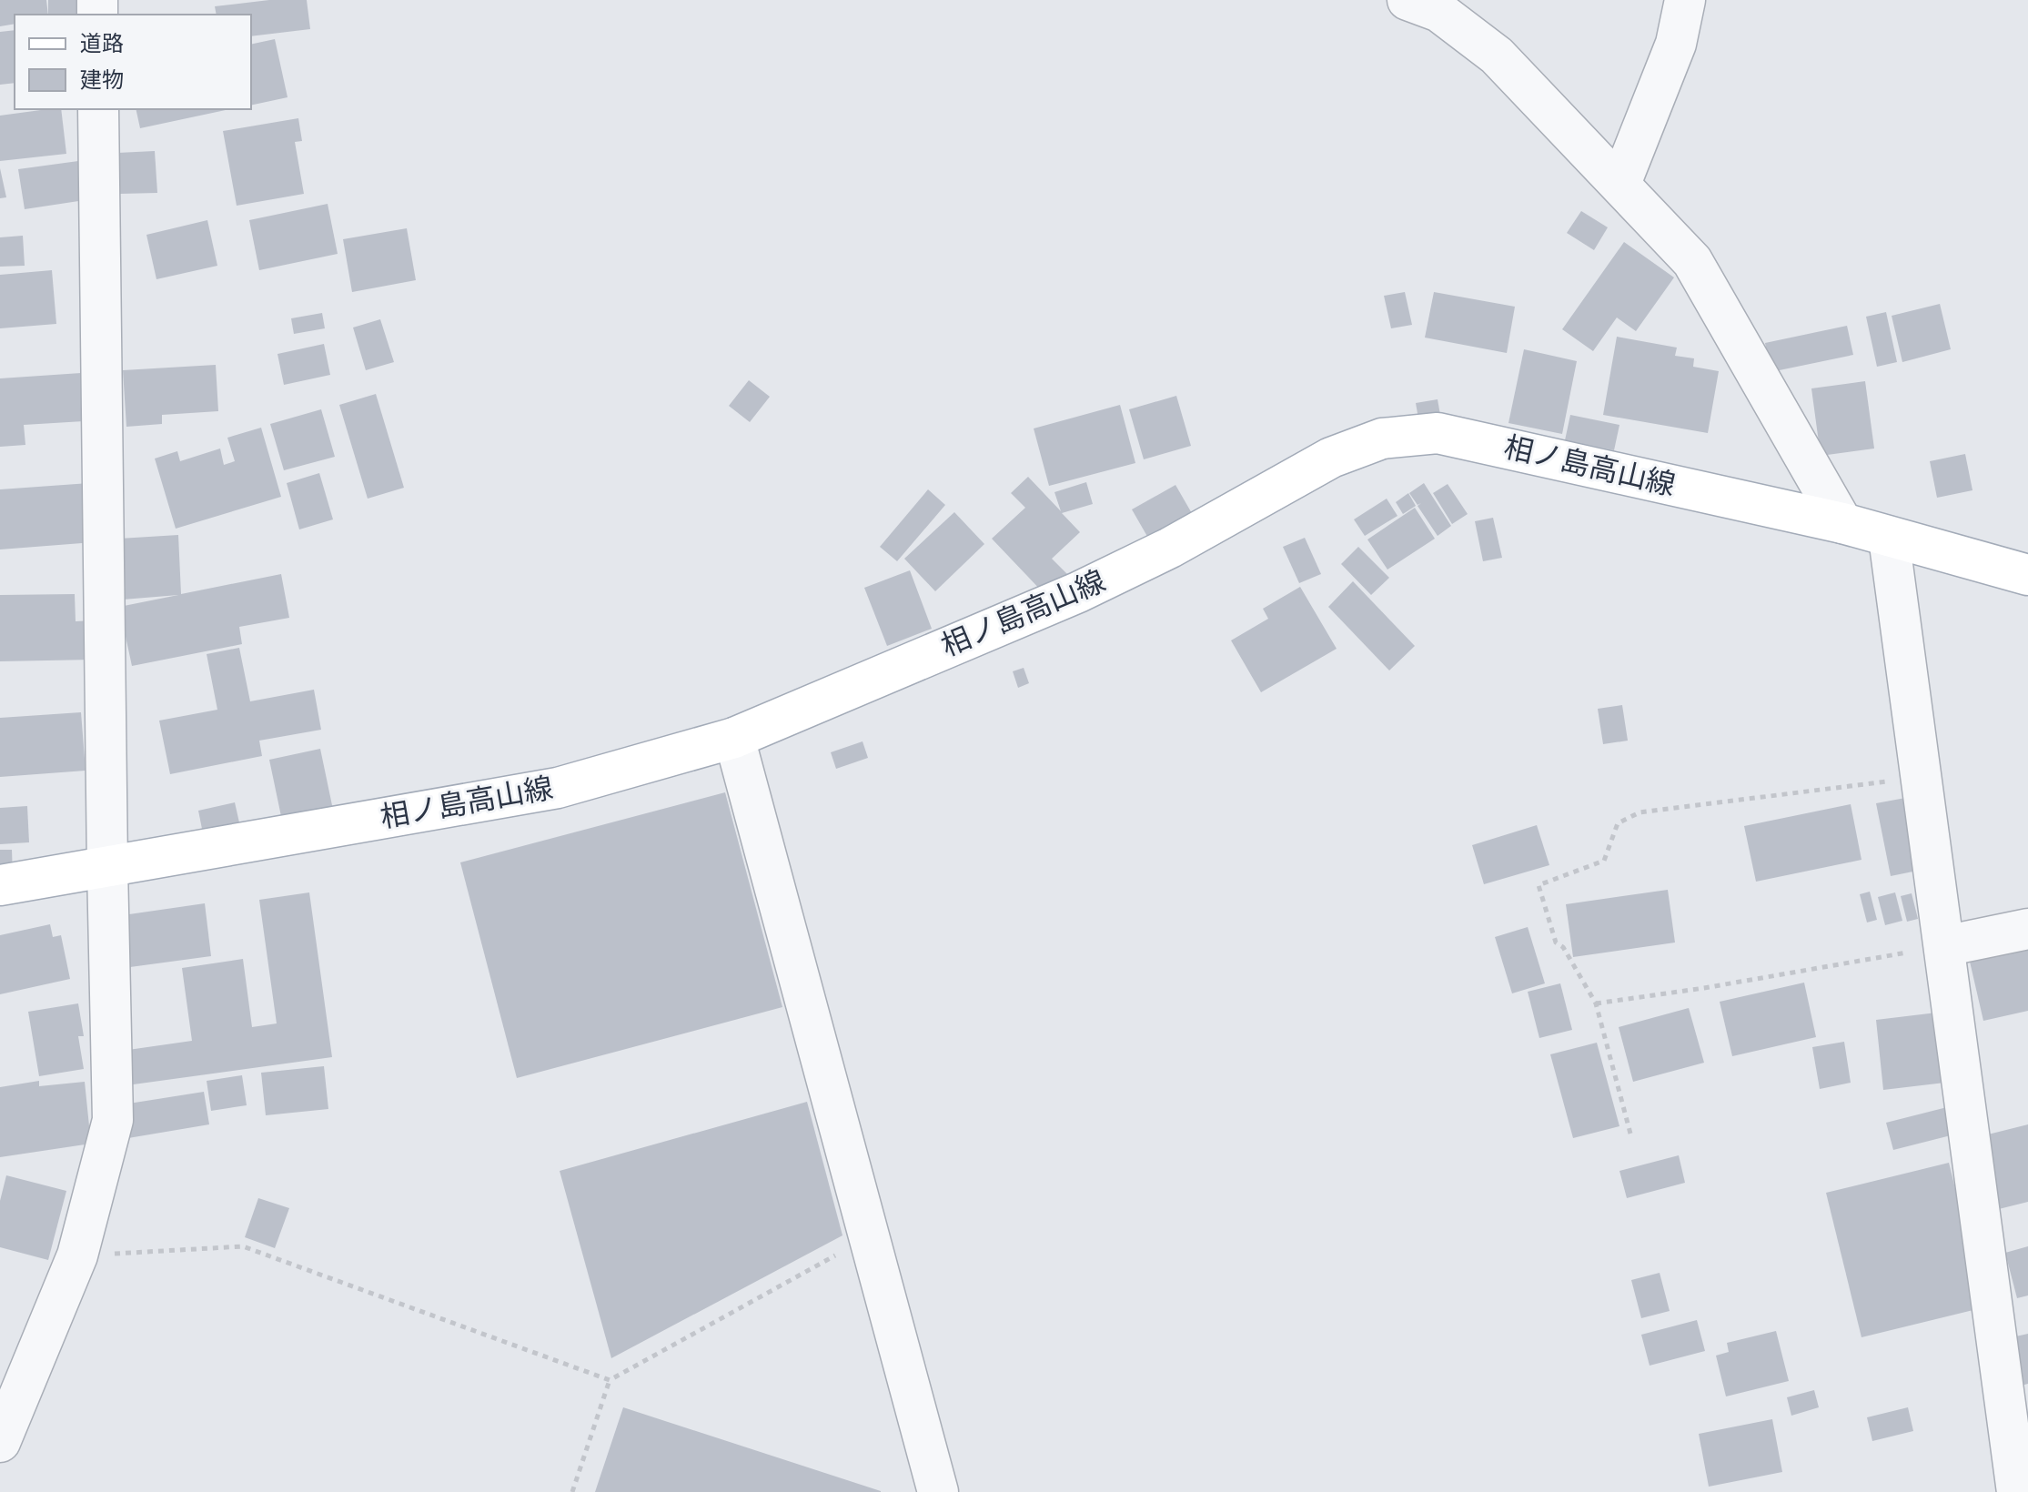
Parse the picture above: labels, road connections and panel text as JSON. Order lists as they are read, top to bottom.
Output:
{
  "streets": {
    "main road": ["相ノ島高山線"]
  },
  "legend": ["道路", "建物"]
}
